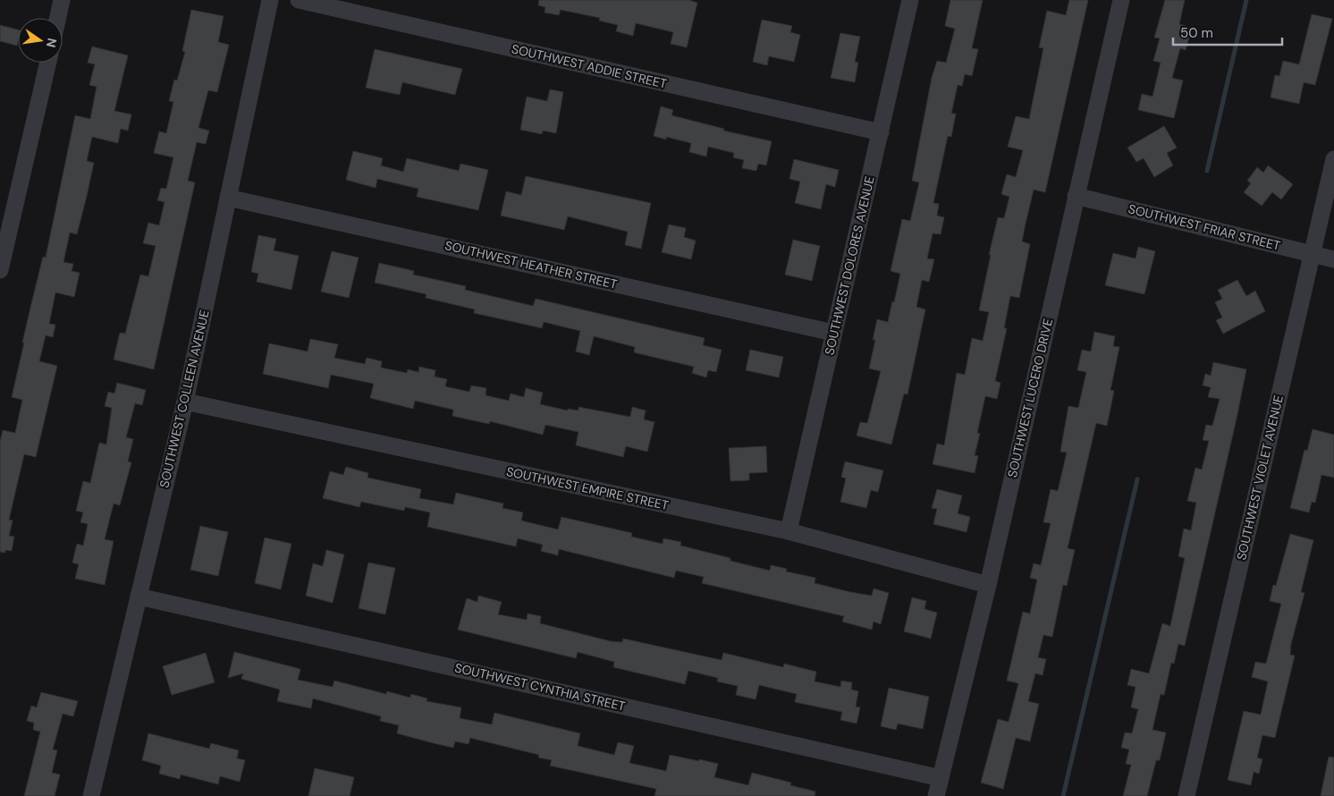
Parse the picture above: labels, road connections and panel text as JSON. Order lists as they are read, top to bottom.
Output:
{
  "streets": {
    "street": [
      "SOUTHWEST ADDIE STREET",
      "SOUTHWEST FRIAR STREET",
      "SOUTHWEST HEATHER STREET",
      "SOUTHWEST DOLORES AVENUE",
      "SOUTHWEST LUCERO DRIVE",
      "SOUTHWEST COLLEEN AVENUE",
      "SOUTHWEST VIOLET AVENUE",
      "SOUTHWEST EMPIRE STREET",
      "SOUTHWEST CYNTHIA STREET"
    ]
  },
  "crossings": [
    ["SOUTHWEST ADDIE STREET", "SOUTHWEST DOLORES AVENUE"],
    ["SOUTHWEST FRIAR STREET", "SOUTHWEST LUCERO DRIVE"],
    ["SOUTHWEST FRIAR STREET", "SOUTHWEST VIOLET AVENUE"],
    ["SOUTHWEST HEATHER STREET", "SOUTHWEST DOLORES AVENUE"],
    ["SOUTHWEST HEATHER STREET", "SOUTHWEST COLLEEN AVENUE"],
    ["SOUTHWEST DOLORES AVENUE", "SOUTHWEST EMPIRE STREET"],
    ["SOUTHWEST LUCERO DRIVE", "SOUTHWEST EMPIRE STREET"],
    ["SOUTHWEST LUCERO DRIVE", "SOUTHWEST CYNTHIA STREET"],
    ["SOUTHWEST COLLEEN AVENUE", "SOUTHWEST EMPIRE STREET"],
    ["SOUTHWEST COLLEEN AVENUE", "SOUTHWEST CYNTHIA STREET"]
  ],
  "scale_bar": "50 m",
  "north": "right"
}
